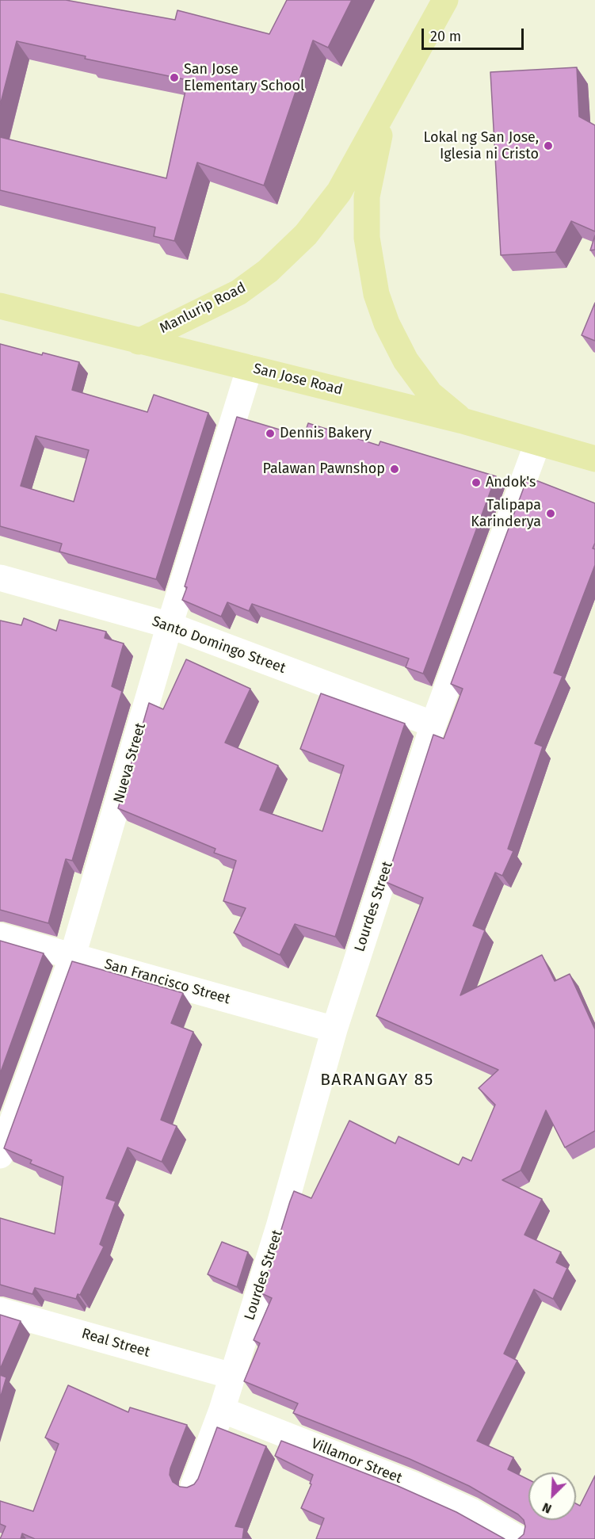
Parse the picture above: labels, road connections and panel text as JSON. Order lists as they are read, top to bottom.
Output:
{
  "streets": {
    "main road": ["Manlurip Road", "San Jose Road"],
    "street": [
      "Santo Domingo Street",
      "Nueva Street",
      "Lourdes Street",
      "San Francisco Street",
      "Real Street",
      "Villamor Street"
    ]
  },
  "crossings": [
    ["Manlurip Road", "San Jose Road"],
    ["San Jose Road", "Nueva Street"],
    ["San Jose Road", "Lourdes Street"],
    ["Santo Domingo Street", "Nueva Street"],
    ["Santo Domingo Street", "Lourdes Street"],
    ["Nueva Street", "San Francisco Street"],
    ["Lourdes Street", "San Francisco Street"],
    ["Lourdes Street", "Real Street"]
  ],
  "districts": ["BARANGAY 85"],
  "places": [
    "San Jose Elementary School",
    "Lokal ng San Jose, Iglesia ni Cristo",
    "Dennis Bakery",
    "Palawan Pawnshop",
    "Andok's",
    "Talipapa Karinderya"
  ],
  "scale_bar": "20 m",
  "north": "bottom left"
}
